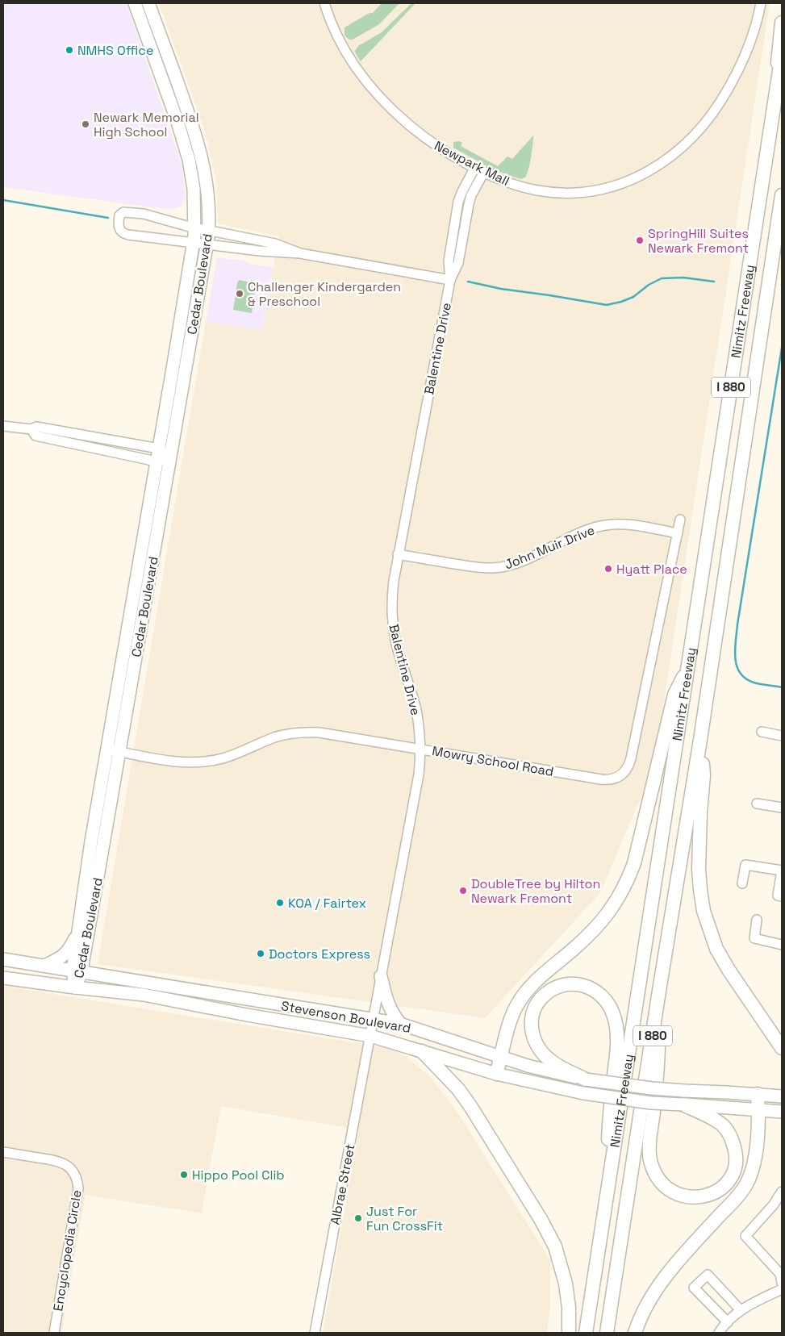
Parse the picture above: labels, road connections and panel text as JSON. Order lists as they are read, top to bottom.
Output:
{
  "streets": {
    "highway": ["Nimitz Freeway", "I 880"],
    "main road": ["Cedar Boulevard", "Stevenson Boulevard"],
    "street": [
      "Newpark Mall",
      "Balentine Drive",
      "John Muir Drive",
      "Mowry School Road",
      "Albrae Street",
      "Encyclopedia Circle"
    ]
  },
  "crossings": [
    ["Newpark Mall", "Balentine Drive"],
    ["Cedar Boulevard", "Mowry School Road"],
    ["Cedar Boulevard", "Stevenson Boulevard"],
    ["Balentine Drive", "John Muir Drive"],
    ["Balentine Drive", "Mowry School Road"],
    ["Balentine Drive", "Stevenson Boulevard"],
    ["Balentine Drive", "Albrae Street"],
    ["John Muir Drive", "Mowry School Road"],
    ["Stevenson Boulevard", "Albrae Street"]
  ],
  "places": [
    "NMHS Office",
    "Newark Memorial High School",
    "SpringHill Suites Newark Fremont",
    "Challenger Kindergarden & Preschool",
    "Hyatt Place",
    "DoubleTree by Hilton Newark Fremont",
    "KOA / Fairtex",
    "Doctors Express",
    "Hippo Pool Clib",
    "Just For Fun CrossFit"
  ]
}
